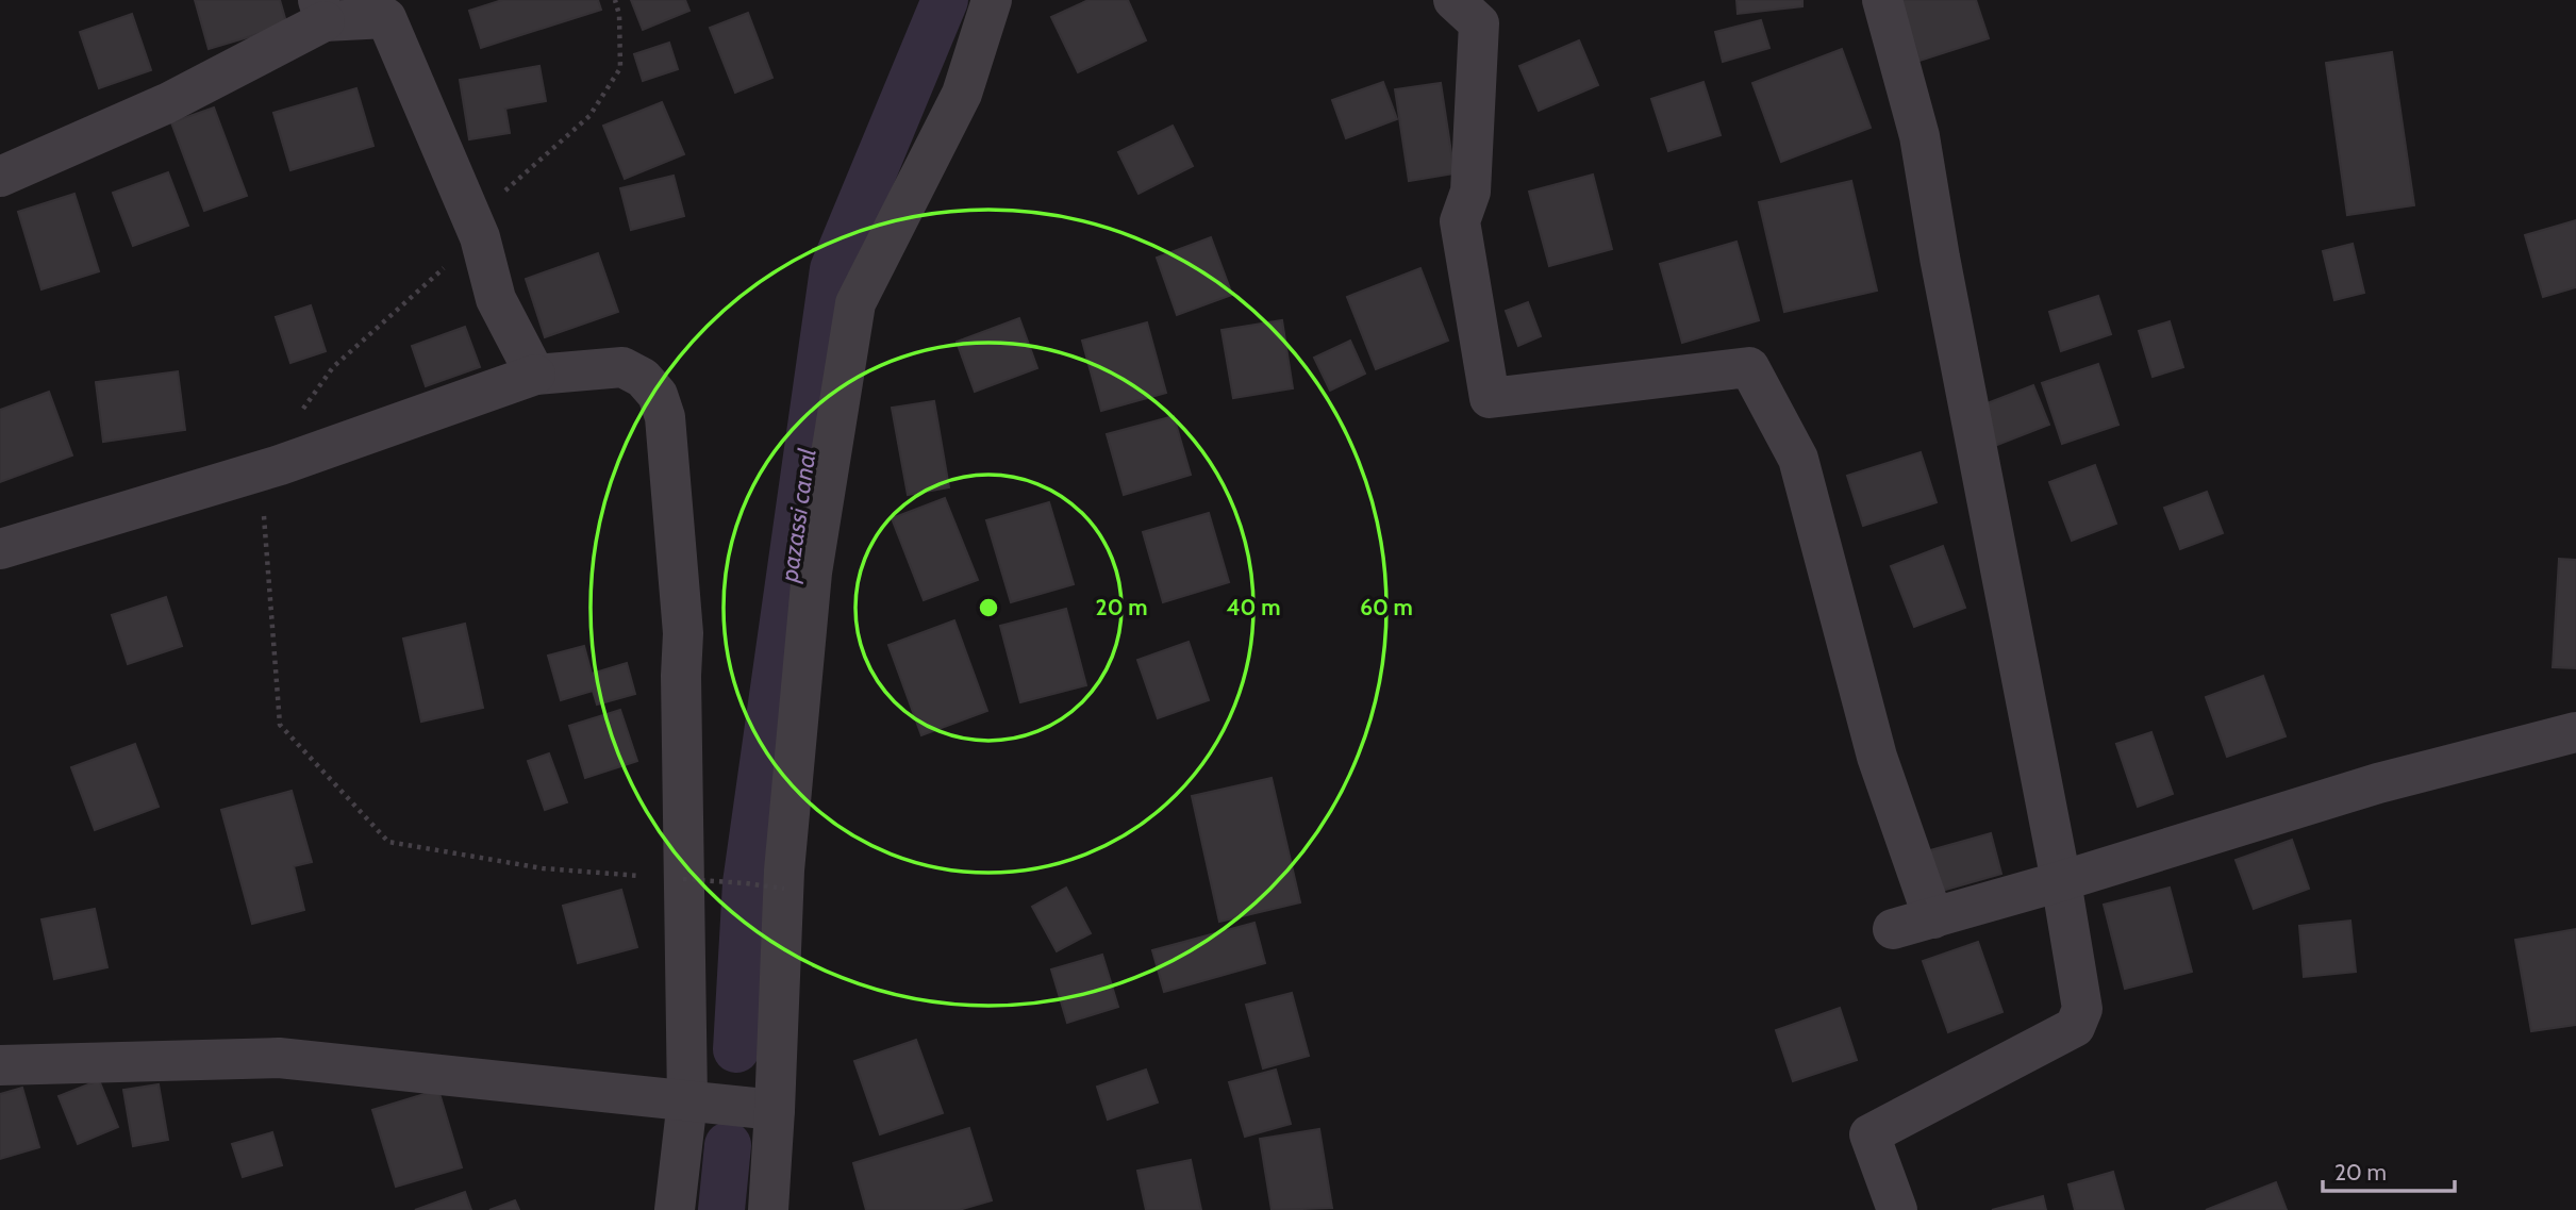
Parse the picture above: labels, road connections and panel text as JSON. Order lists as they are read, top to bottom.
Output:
{
  "water": ["pazassi canal"],
  "scale_bar": "20 m",
  "rings": ["20 m", "40 m", "60 m"]
}
